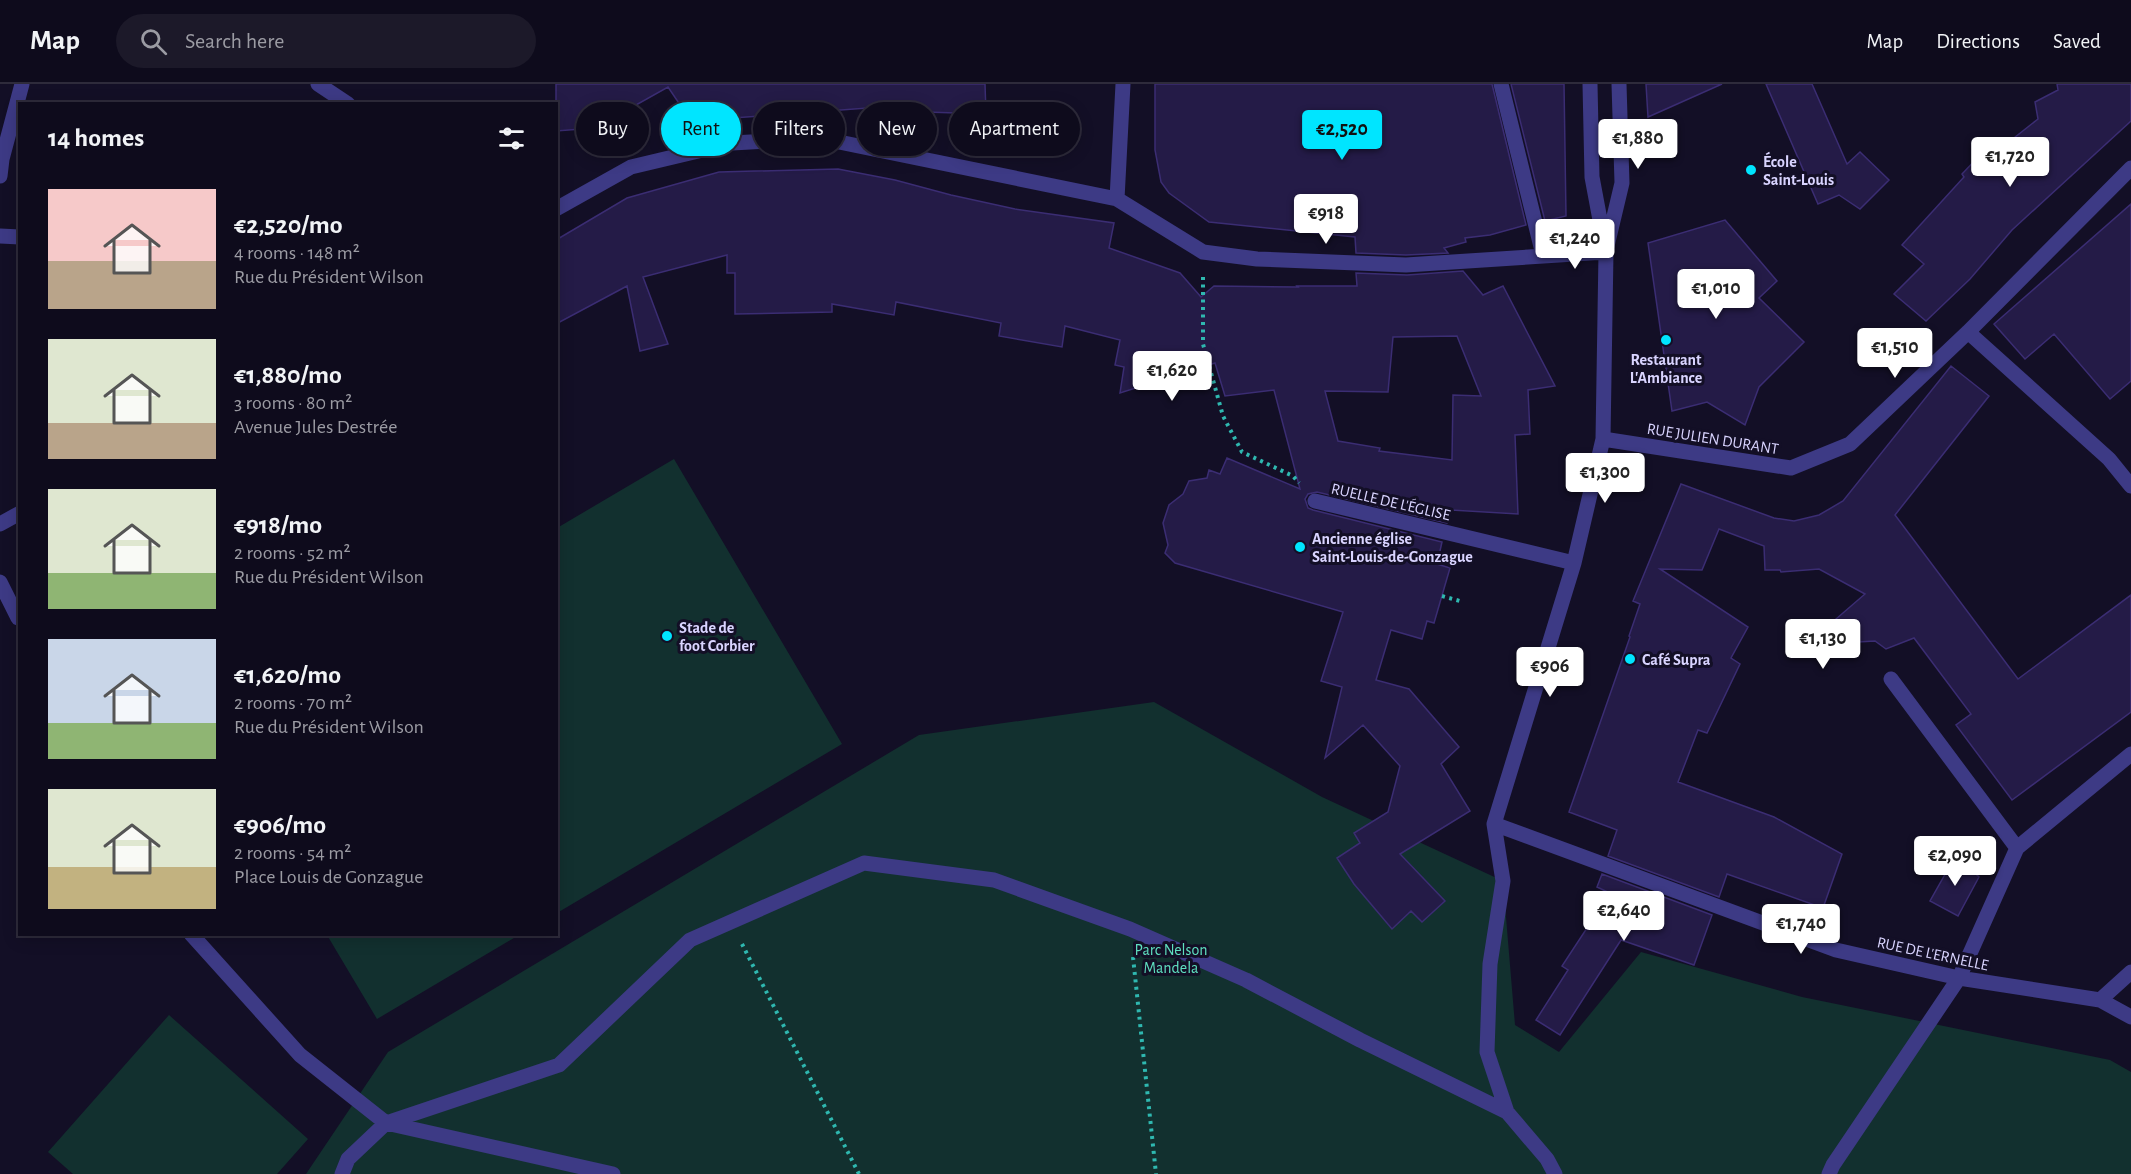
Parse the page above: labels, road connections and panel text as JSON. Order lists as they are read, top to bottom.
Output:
{
  "streets": {
    "street": ["RUE JULIEN DURANT", "RUELLE DE L'ÉGLISE", "RUE DE L'ERNELLE"]
  },
  "parks": ["Parc Nelson Mandela"],
  "places": [
    "École Saint-Louis",
    "Restaurant L'Ambiance",
    "Ancienne église Saint-Louis-de-Gonzague",
    "Stade de foot Corbier",
    "Café Supra"
  ],
  "page": {
    "header": "Map",
    "search": "Search here",
    "nav": ["Map", "Directions", "Saved"],
    "chip": [
      "Buy",
      "Rent",
      "Filters",
      "New",
      "Apartment"
    ],
    "heading": "14 homes",
    "price": [
      "€2,520",
      "€1,880",
      "€1,720",
      "€918",
      "€1,240",
      "€1,010",
      "€1,510",
      "€1,620",
      "€1,300",
      "€1,130",
      "€906",
      "€2,090",
      "€2,640",
      "€1,740"
    ],
    "list": [
      {
        "name": "€2,520/mo",
        "note": "4 rooms · 148 m² · Rue du Président Wilson"
      },
      {
        "name": "€1,880/mo",
        "note": "3 rooms · 80 m² · Avenue Jules Destrée"
      },
      {
        "name": "€918/mo",
        "note": "2 rooms · 52 m² · Rue du Président Wilson"
      },
      {
        "name": "€1,620/mo",
        "note": "2 rooms · 70 m² · Rue du Président Wilson"
      },
      {
        "name": "€906/mo",
        "note": "2 rooms · 54 m² · Place Louis de Gonzague"
      }
    ]
  }
}
